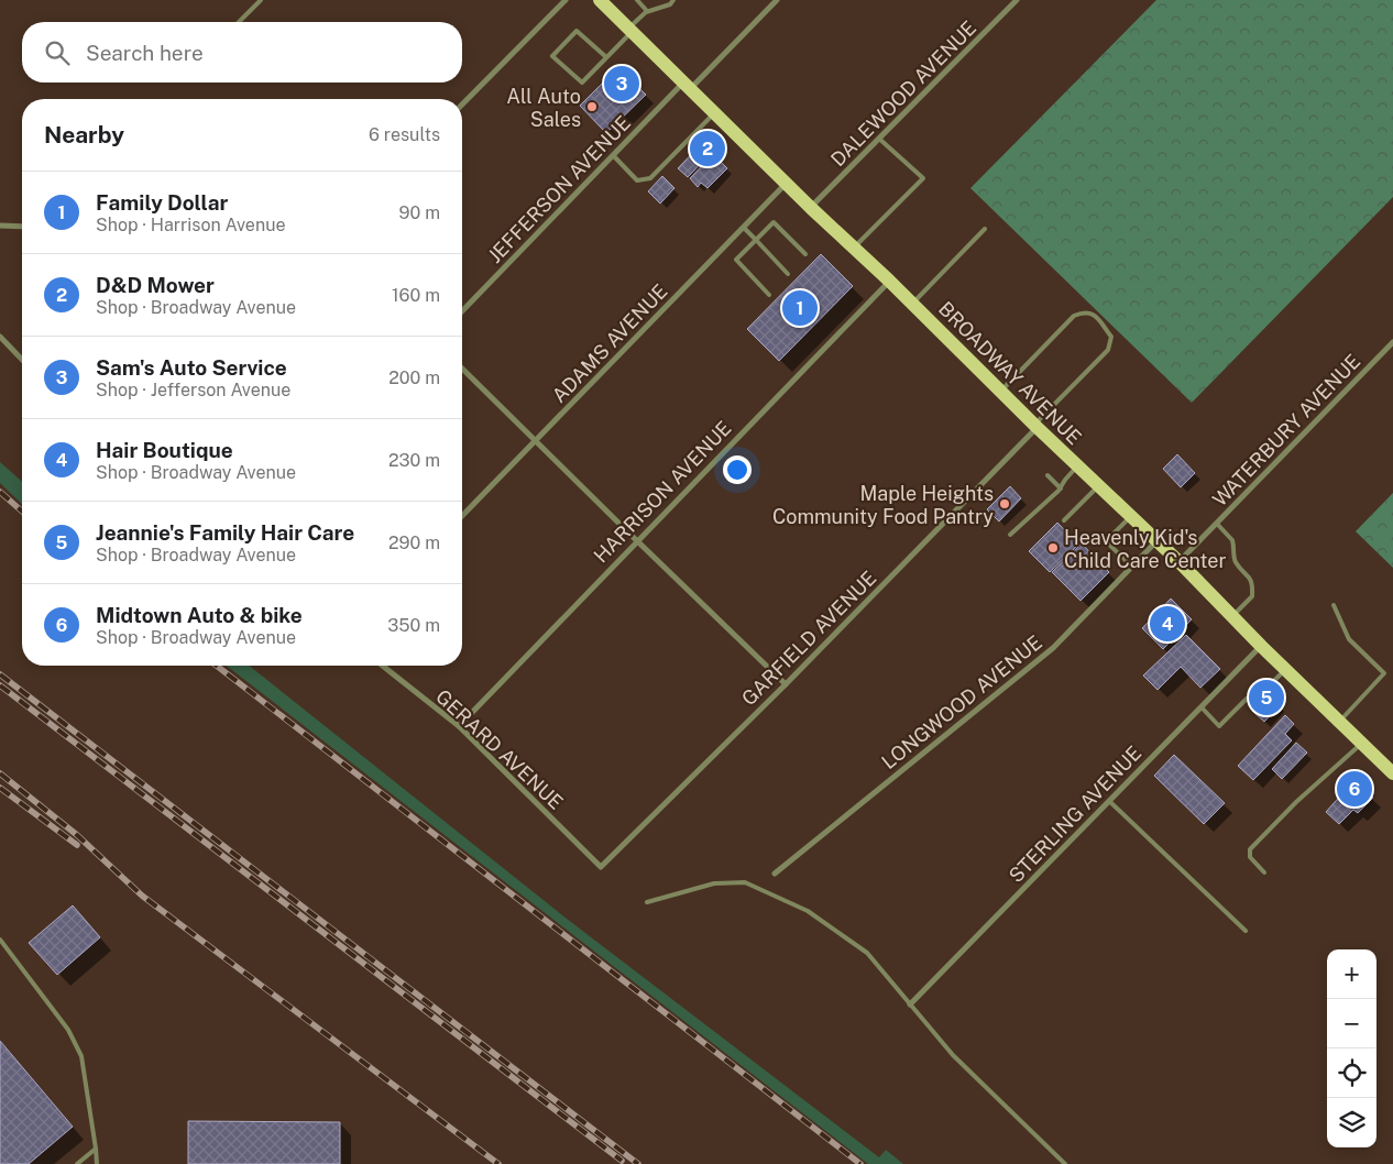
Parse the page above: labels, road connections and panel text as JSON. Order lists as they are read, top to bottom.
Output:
{
  "streets": {
    "main road": ["BROADWAY AVENUE"],
    "street": [
      "DALEWOOD AVENUE",
      "JEFFERSON AVENUE",
      "ADAMS AVENUE",
      "WATERBURY AVENUE",
      "HARRISON AVENUE",
      "GARFIELD AVENUE",
      "LONGWOOD AVENUE",
      "GERARD AVENUE",
      "STERLING AVENUE"
    ]
  },
  "crossings": [
    ["DALEWOOD AVENUE", "BROADWAY AVENUE"],
    ["JEFFERSON AVENUE", "BROADWAY AVENUE"],
    ["ADAMS AVENUE", "BROADWAY AVENUE"],
    ["BROADWAY AVENUE", "WATERBURY AVENUE"],
    ["BROADWAY AVENUE", "HARRISON AVENUE"],
    ["BROADWAY AVENUE", "GARFIELD AVENUE"],
    ["BROADWAY AVENUE", "LONGWOOD AVENUE"],
    ["BROADWAY AVENUE", "STERLING AVENUE"],
    ["HARRISON AVENUE", "GERARD AVENUE"],
    ["GARFIELD AVENUE", "GERARD AVENUE"]
  ],
  "places": ["All Auto Sales", "Maple Heights Community Food Pantry", "Heavenly Kid's Child Care Center"],
  "page": {
    "search": "Search here",
    "pins": [
      "3",
      "2",
      "1",
      "4",
      "5",
      "6"
    ],
    "heading": ["Nearby", "6 results"],
    "list": [
      {
        "mark": "1",
        "name": "Family Dollar",
        "note": "Shop · Harrison Avenue",
        "value": "90 m"
      },
      {
        "mark": "2",
        "name": "D&D Mower",
        "note": "Shop · Broadway Avenue",
        "value": "160 m"
      },
      {
        "mark": "3",
        "name": "Sam's Auto Service",
        "note": "Shop · Jefferson Avenue",
        "value": "200 m"
      },
      {
        "mark": "4",
        "name": "Hair Boutique",
        "note": "Shop · Broadway Avenue",
        "value": "230 m"
      },
      {
        "mark": "5",
        "name": "Jeannie's Family Hair Care",
        "note": "Shop · Broadway Avenue",
        "value": "290 m"
      },
      {
        "mark": "6",
        "name": "Midtown Auto & bike",
        "note": "Shop · Broadway Avenue",
        "value": "350 m"
      }
    ],
    "map_buttons": ["+", "−"]
  }
}
